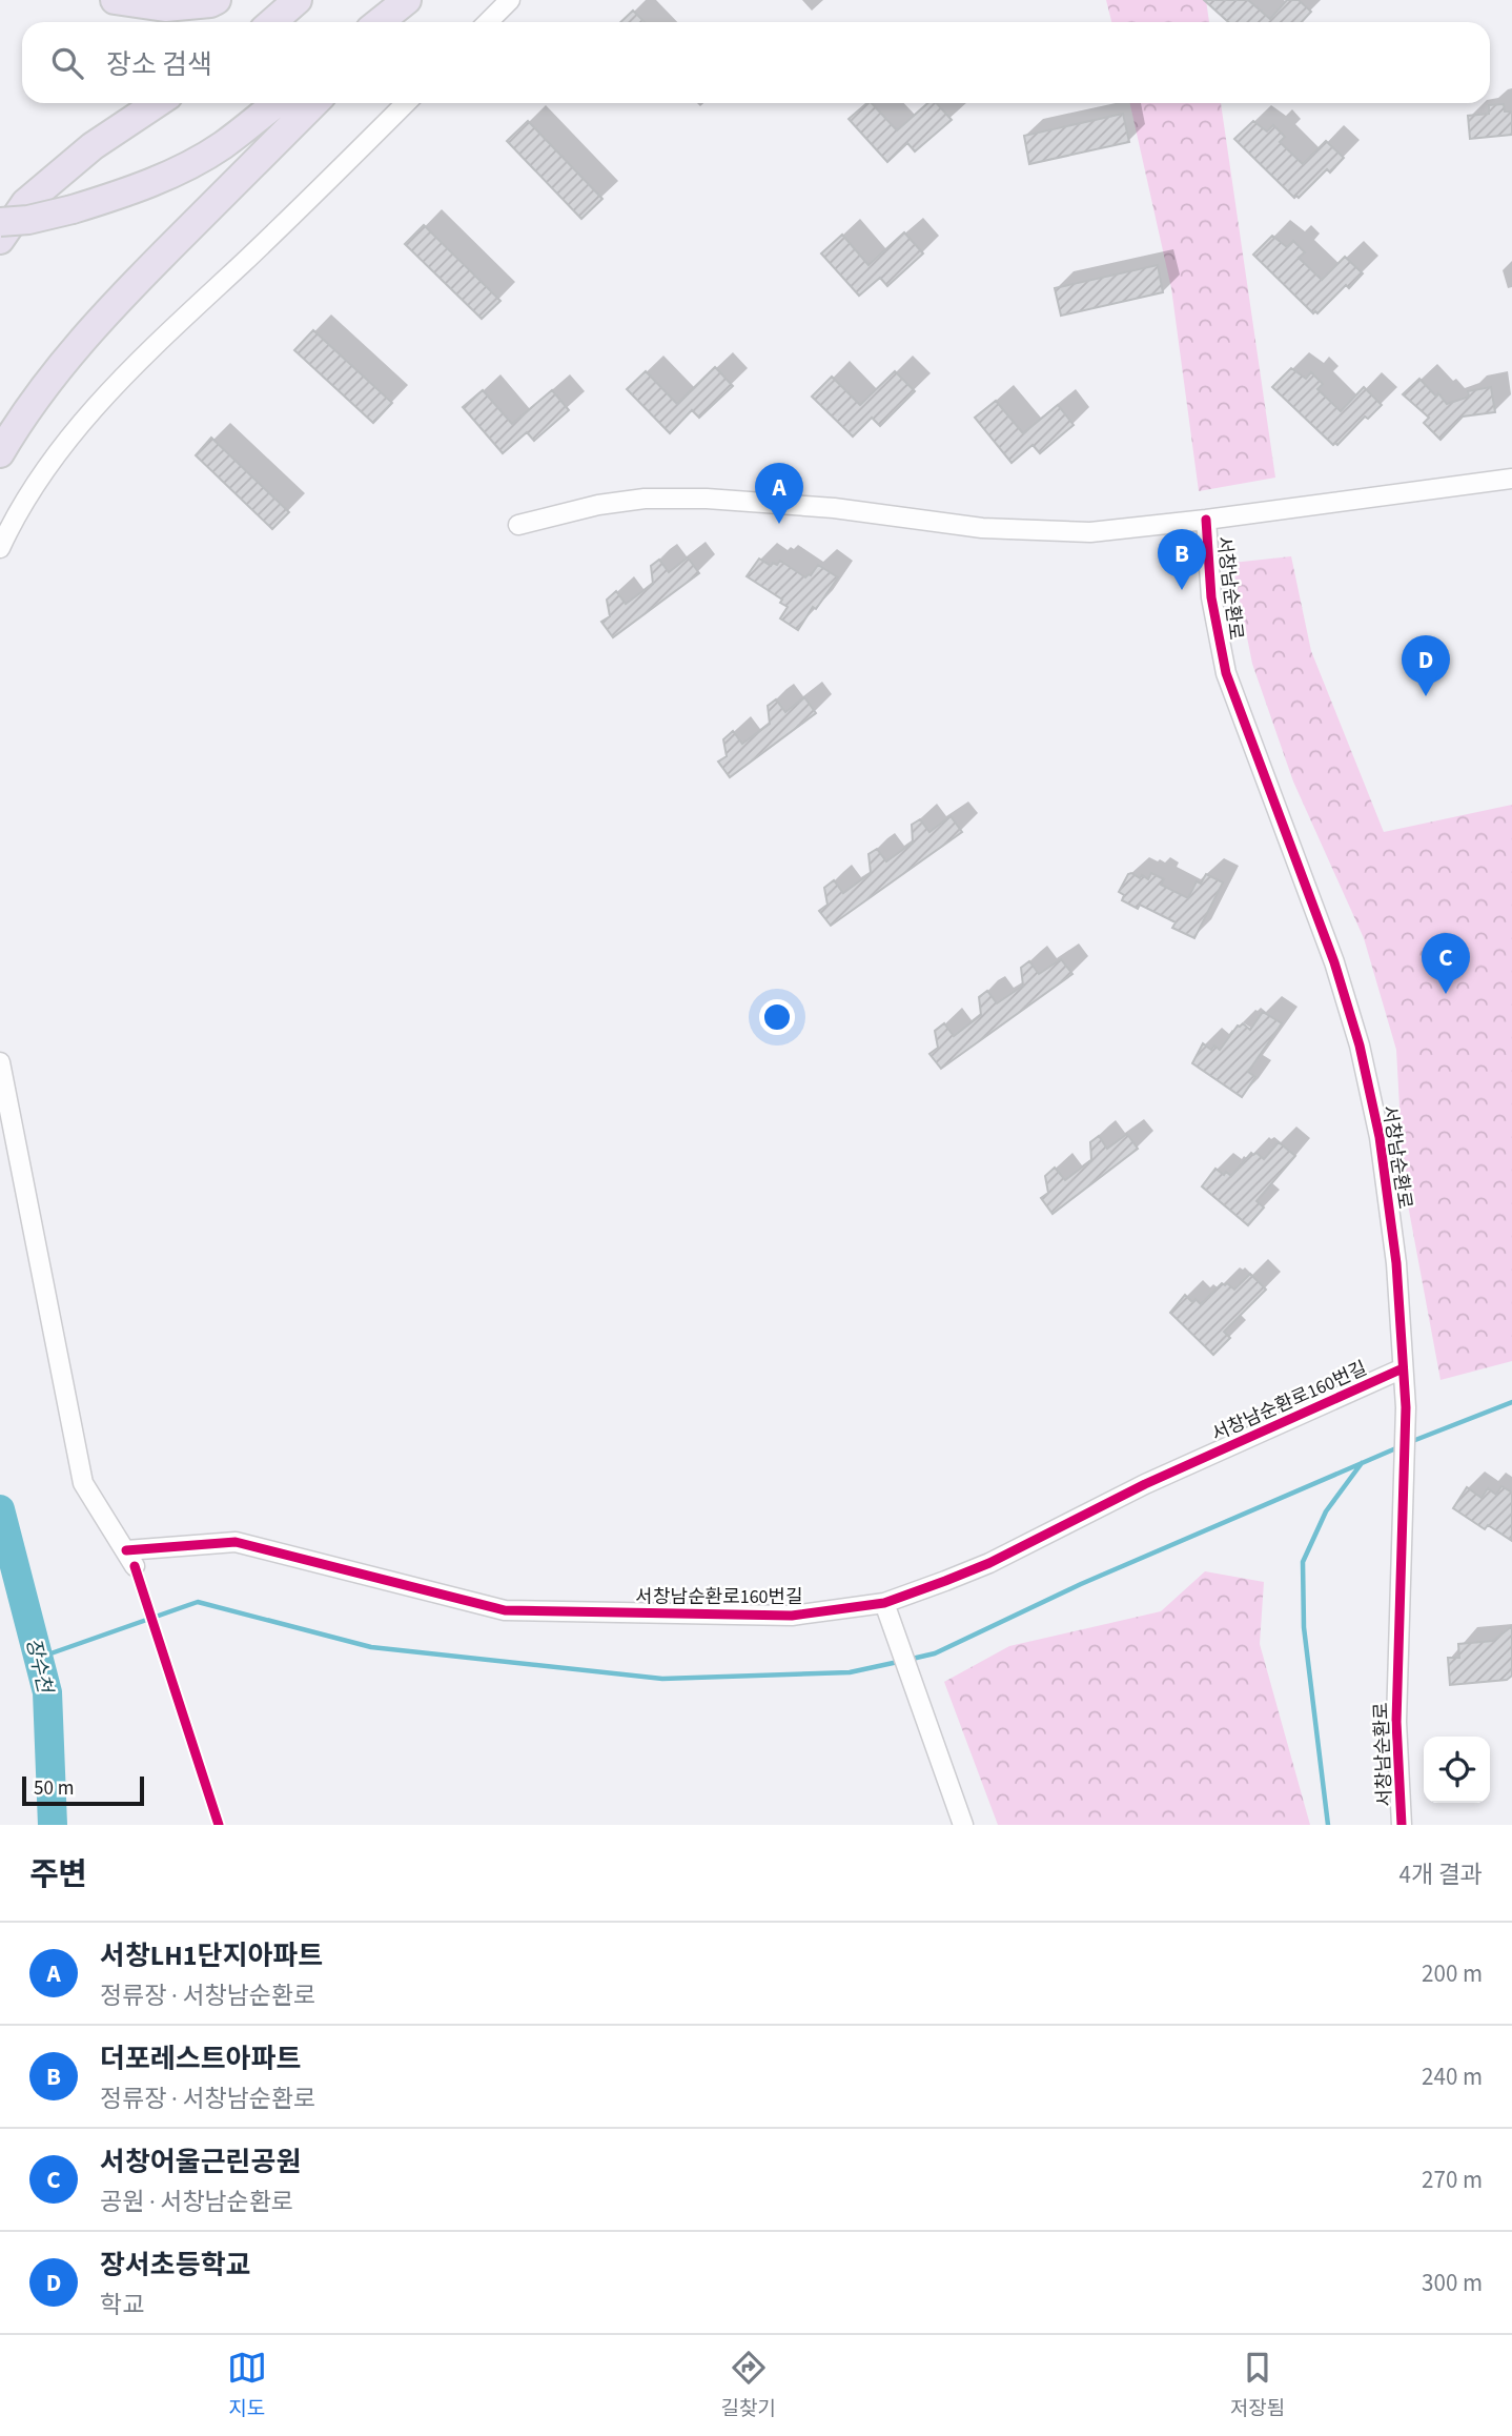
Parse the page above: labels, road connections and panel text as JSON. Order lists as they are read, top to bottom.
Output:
{
  "streets": {
    "street": ["서창남순환로", "서창남순환로160번길"]
  },
  "crossings": [
    ["서창남순환로", "서창남순환로160번길"]
  ],
  "water": ["장수천"],
  "scale_bar": "50 m",
  "page": {
    "search": "장소 검색",
    "pins": [
      "A",
      "B",
      "D",
      "C"
    ],
    "scale": "50 m",
    "heading": ["주변", "4개 결과"],
    "list": [
      {
        "mark": "A",
        "name": "서창LH1단지아파트",
        "note": "정류장 · 서창남순환로",
        "value": "200 m"
      },
      {
        "mark": "B",
        "name": "더포레스트아파트",
        "note": "정류장 · 서창남순환로",
        "value": "240 m"
      },
      {
        "mark": "C",
        "name": "서창어울근린공원",
        "note": "공원 · 서창남순환로",
        "value": "270 m"
      },
      {
        "mark": "D",
        "name": "장서초등학교",
        "note": "학교",
        "value": "300 m"
      }
    ],
    "nav": ["지도", "길찾기", "저장됨"]
  }
}
